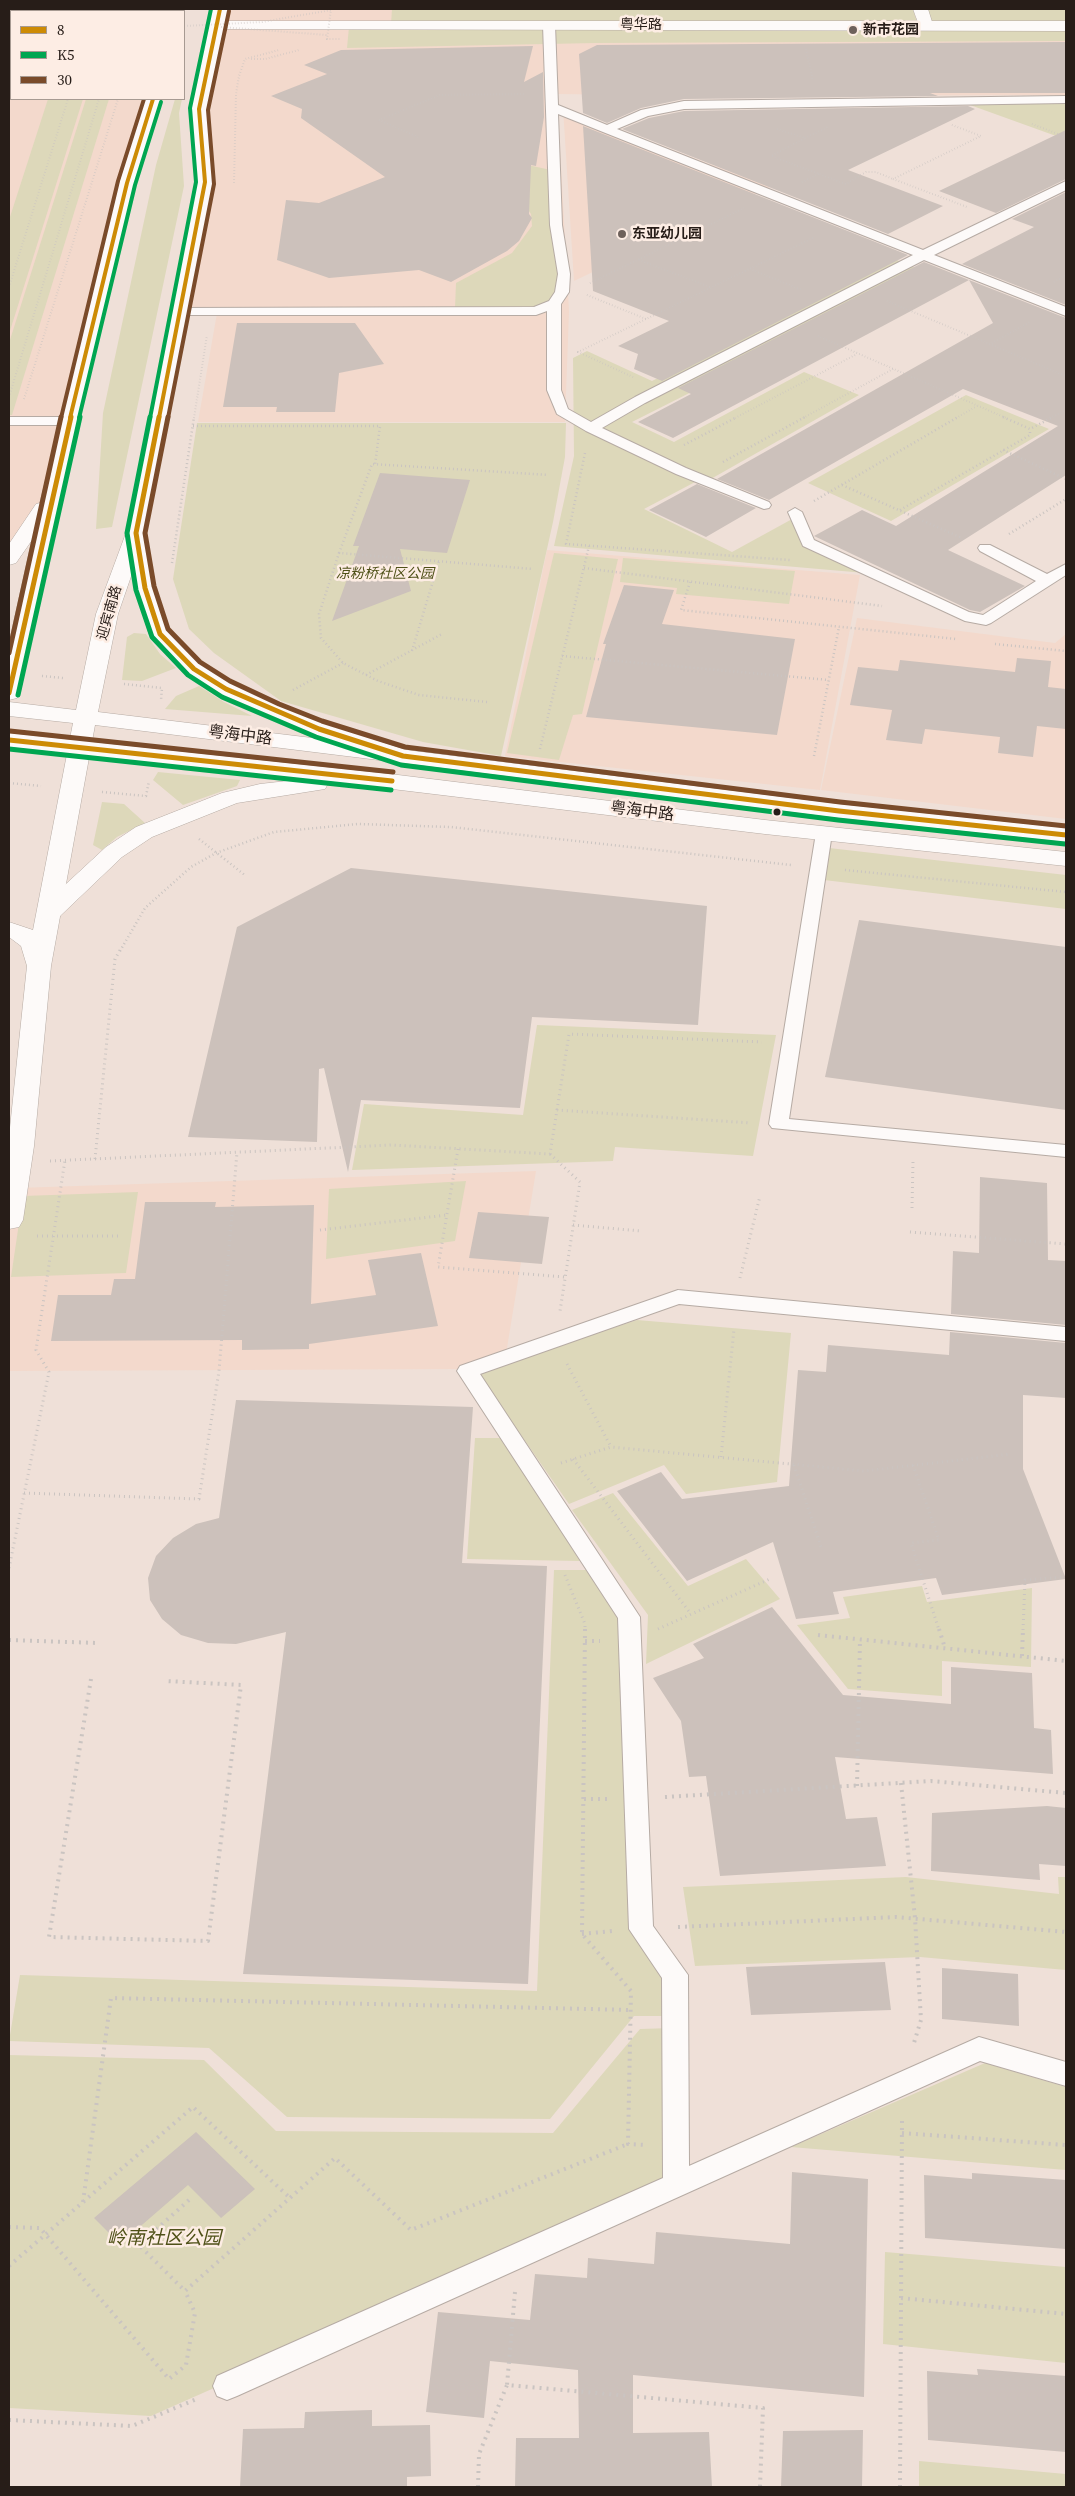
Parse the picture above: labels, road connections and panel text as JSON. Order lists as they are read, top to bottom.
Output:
{
  "streets": {
    "main road": ["粤华路", "迎宾南路", "粤海中路"]
  },
  "crossings": [
    ["粤华路", "迎宾南路"],
    ["迎宾南路", "粤海中路"]
  ],
  "parks": ["凉粉桥社区公园", "岭南社区公园"],
  "places": ["新市花园", "东亚幼儿园"],
  "lines": ["transit line 8", "transit line K5", "transit line 30"],
  "legend": ["8", "K5", "30"]
}
